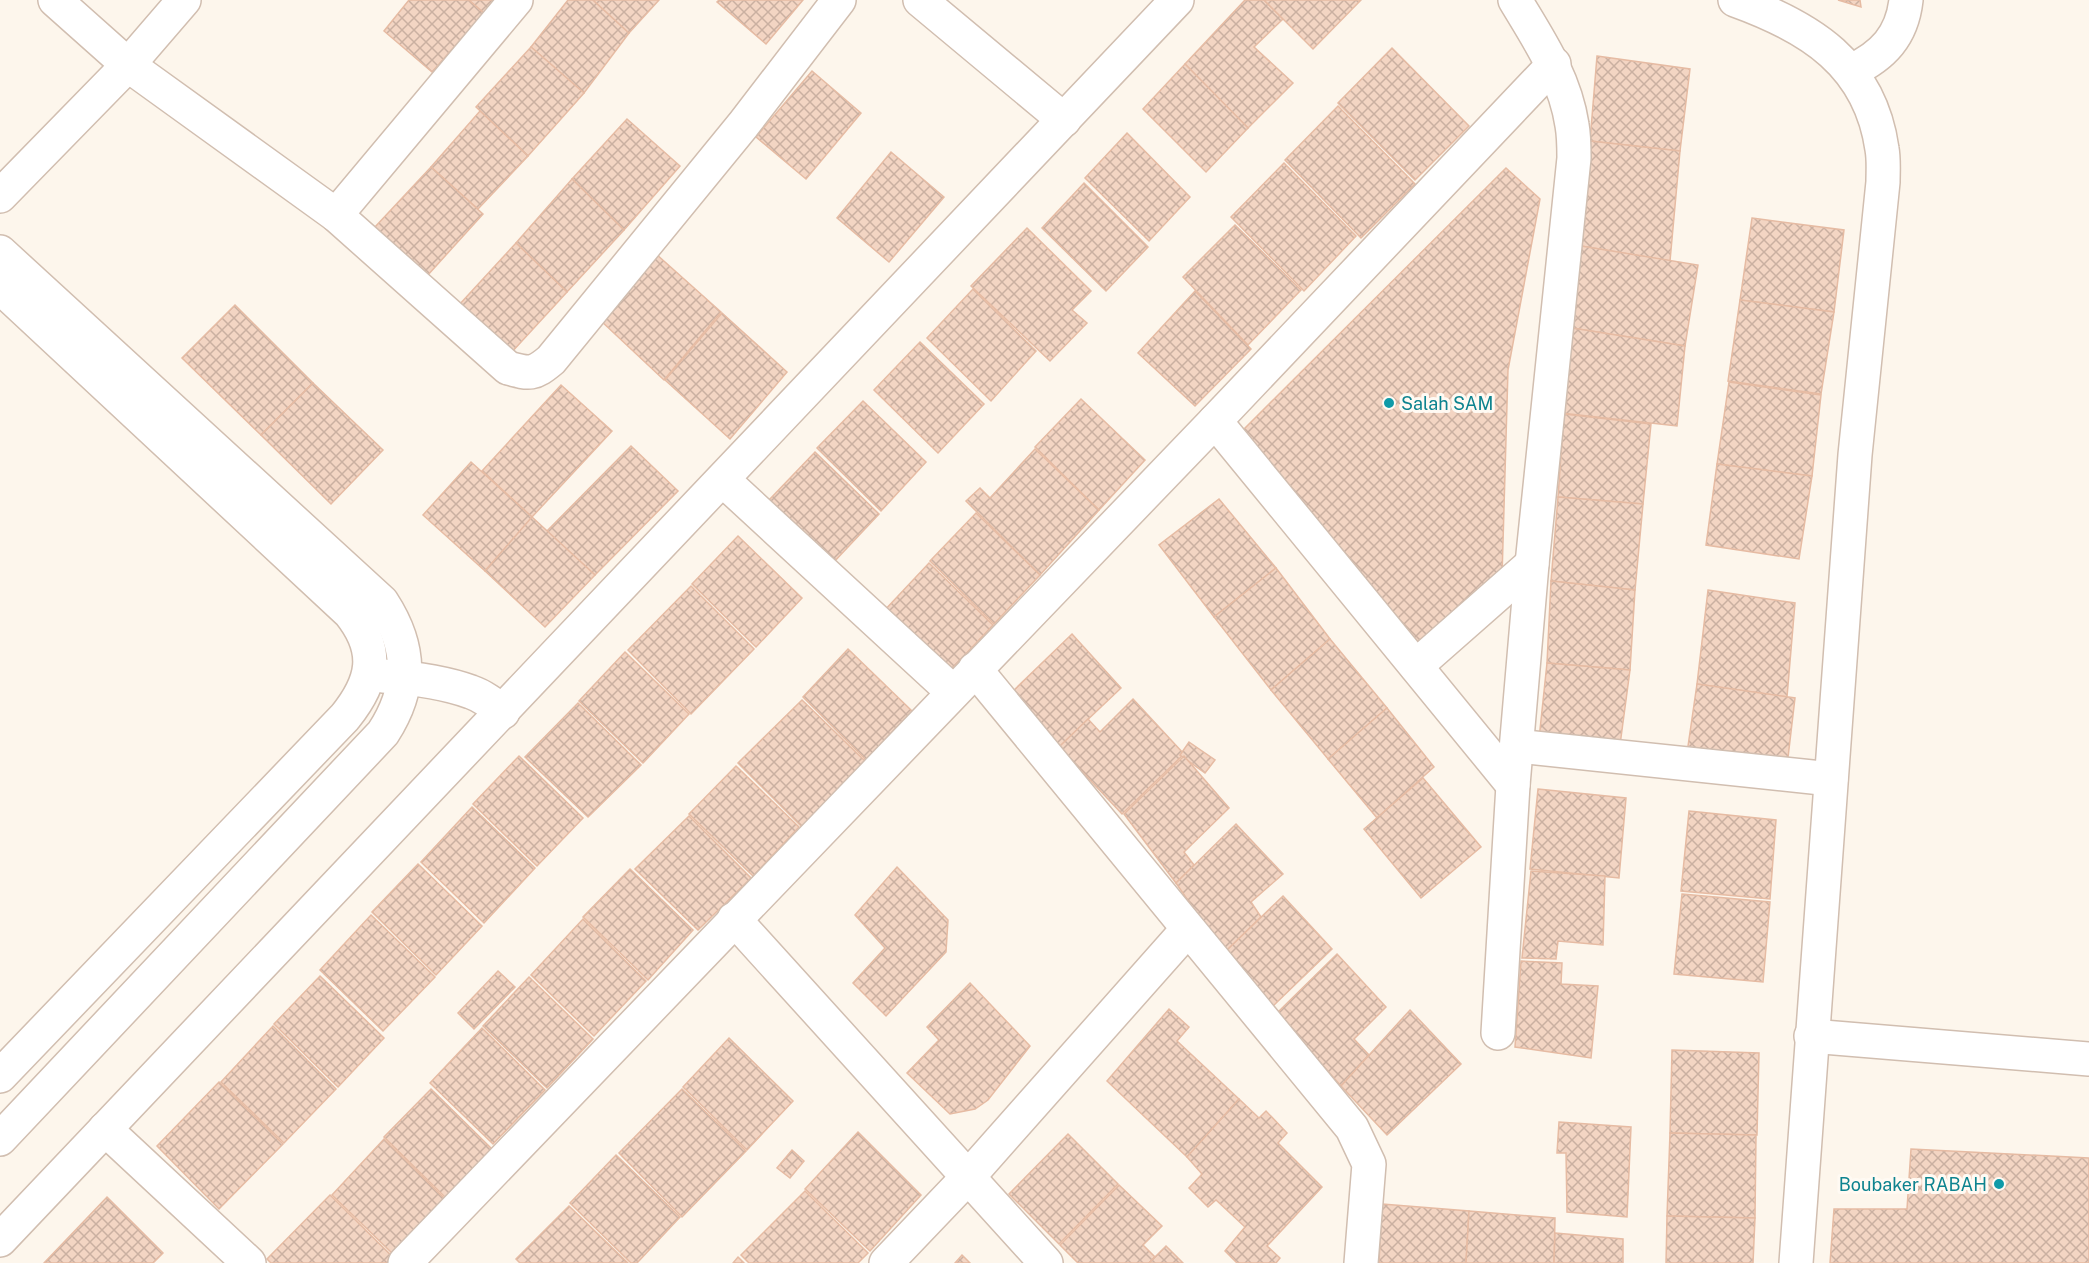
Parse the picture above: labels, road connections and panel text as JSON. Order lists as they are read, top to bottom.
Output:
{
  "places": ["Salah SAM", "Boubaker RABAH"]
}
